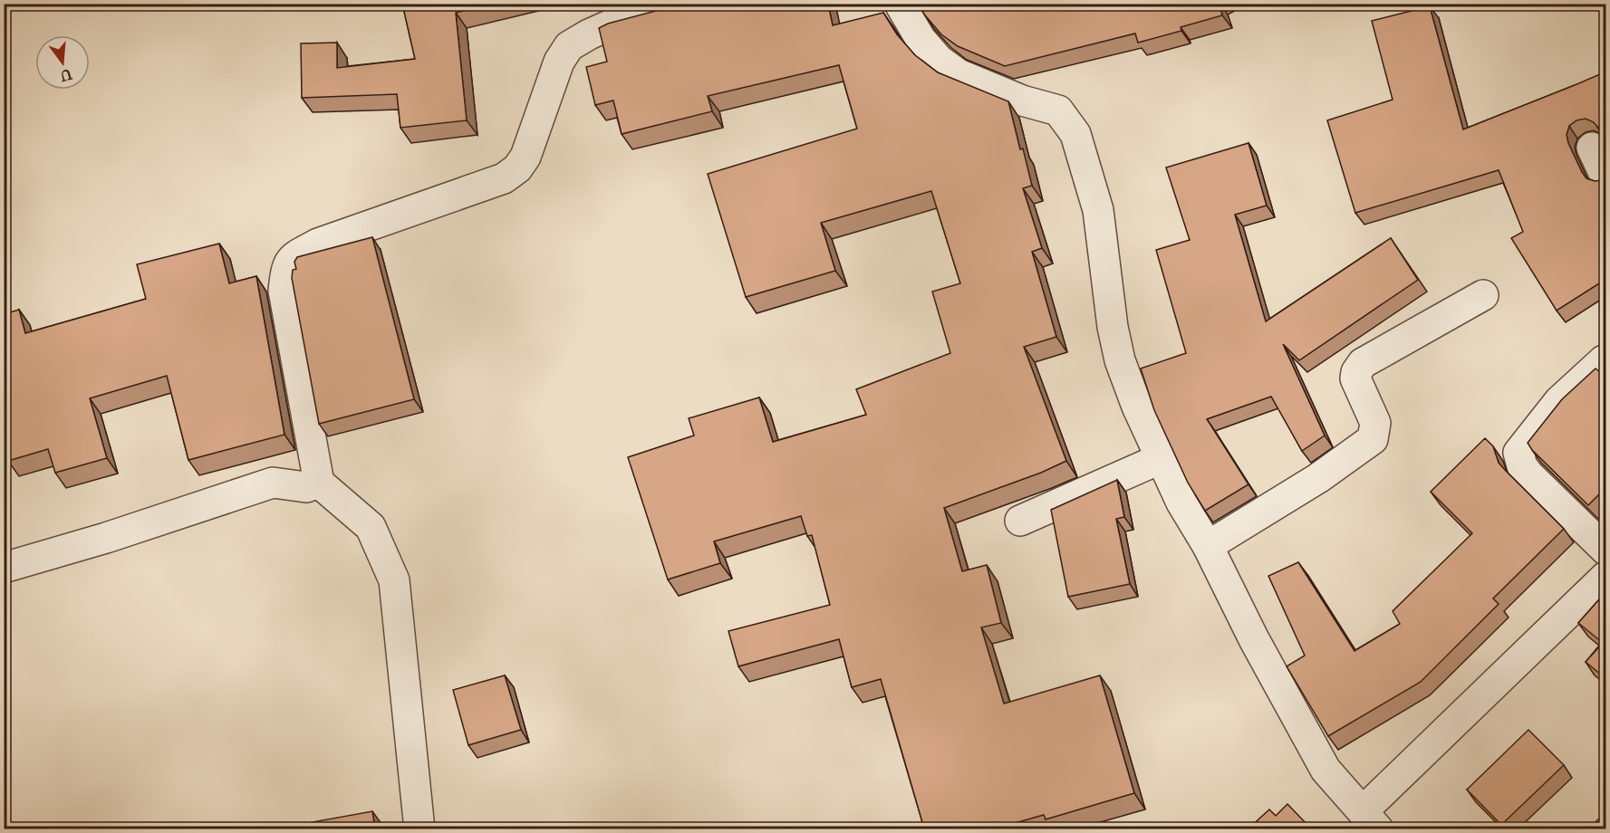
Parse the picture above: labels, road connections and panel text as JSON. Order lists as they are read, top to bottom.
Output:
{
  "north": "bottom"
}
